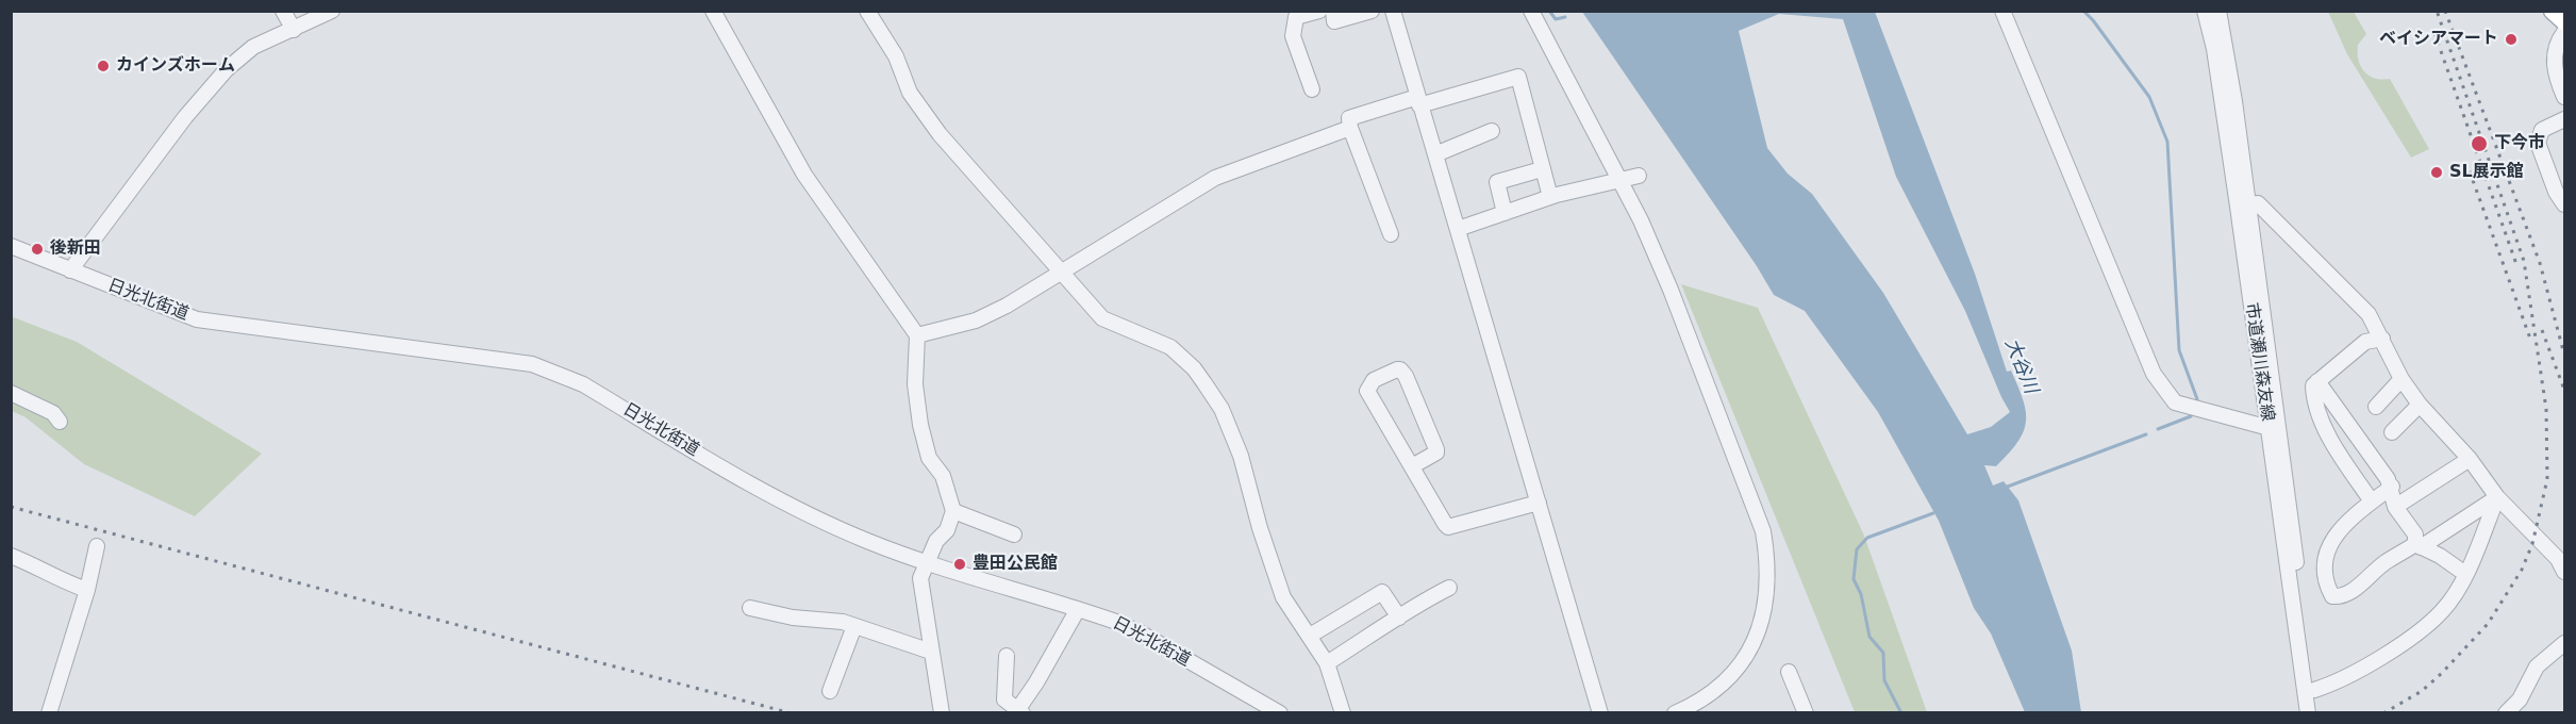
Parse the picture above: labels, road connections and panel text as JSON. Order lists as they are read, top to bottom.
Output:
{
  "streets": {
    "street": ["日光北街道", "市道瀬川森友線"]
  },
  "water": ["大谷川"],
  "places": [
    "ベイシアマート",
    "カインズホーム",
    "下今市",
    "SL展示館",
    "後新田",
    "豊田公民館"
  ]
}
